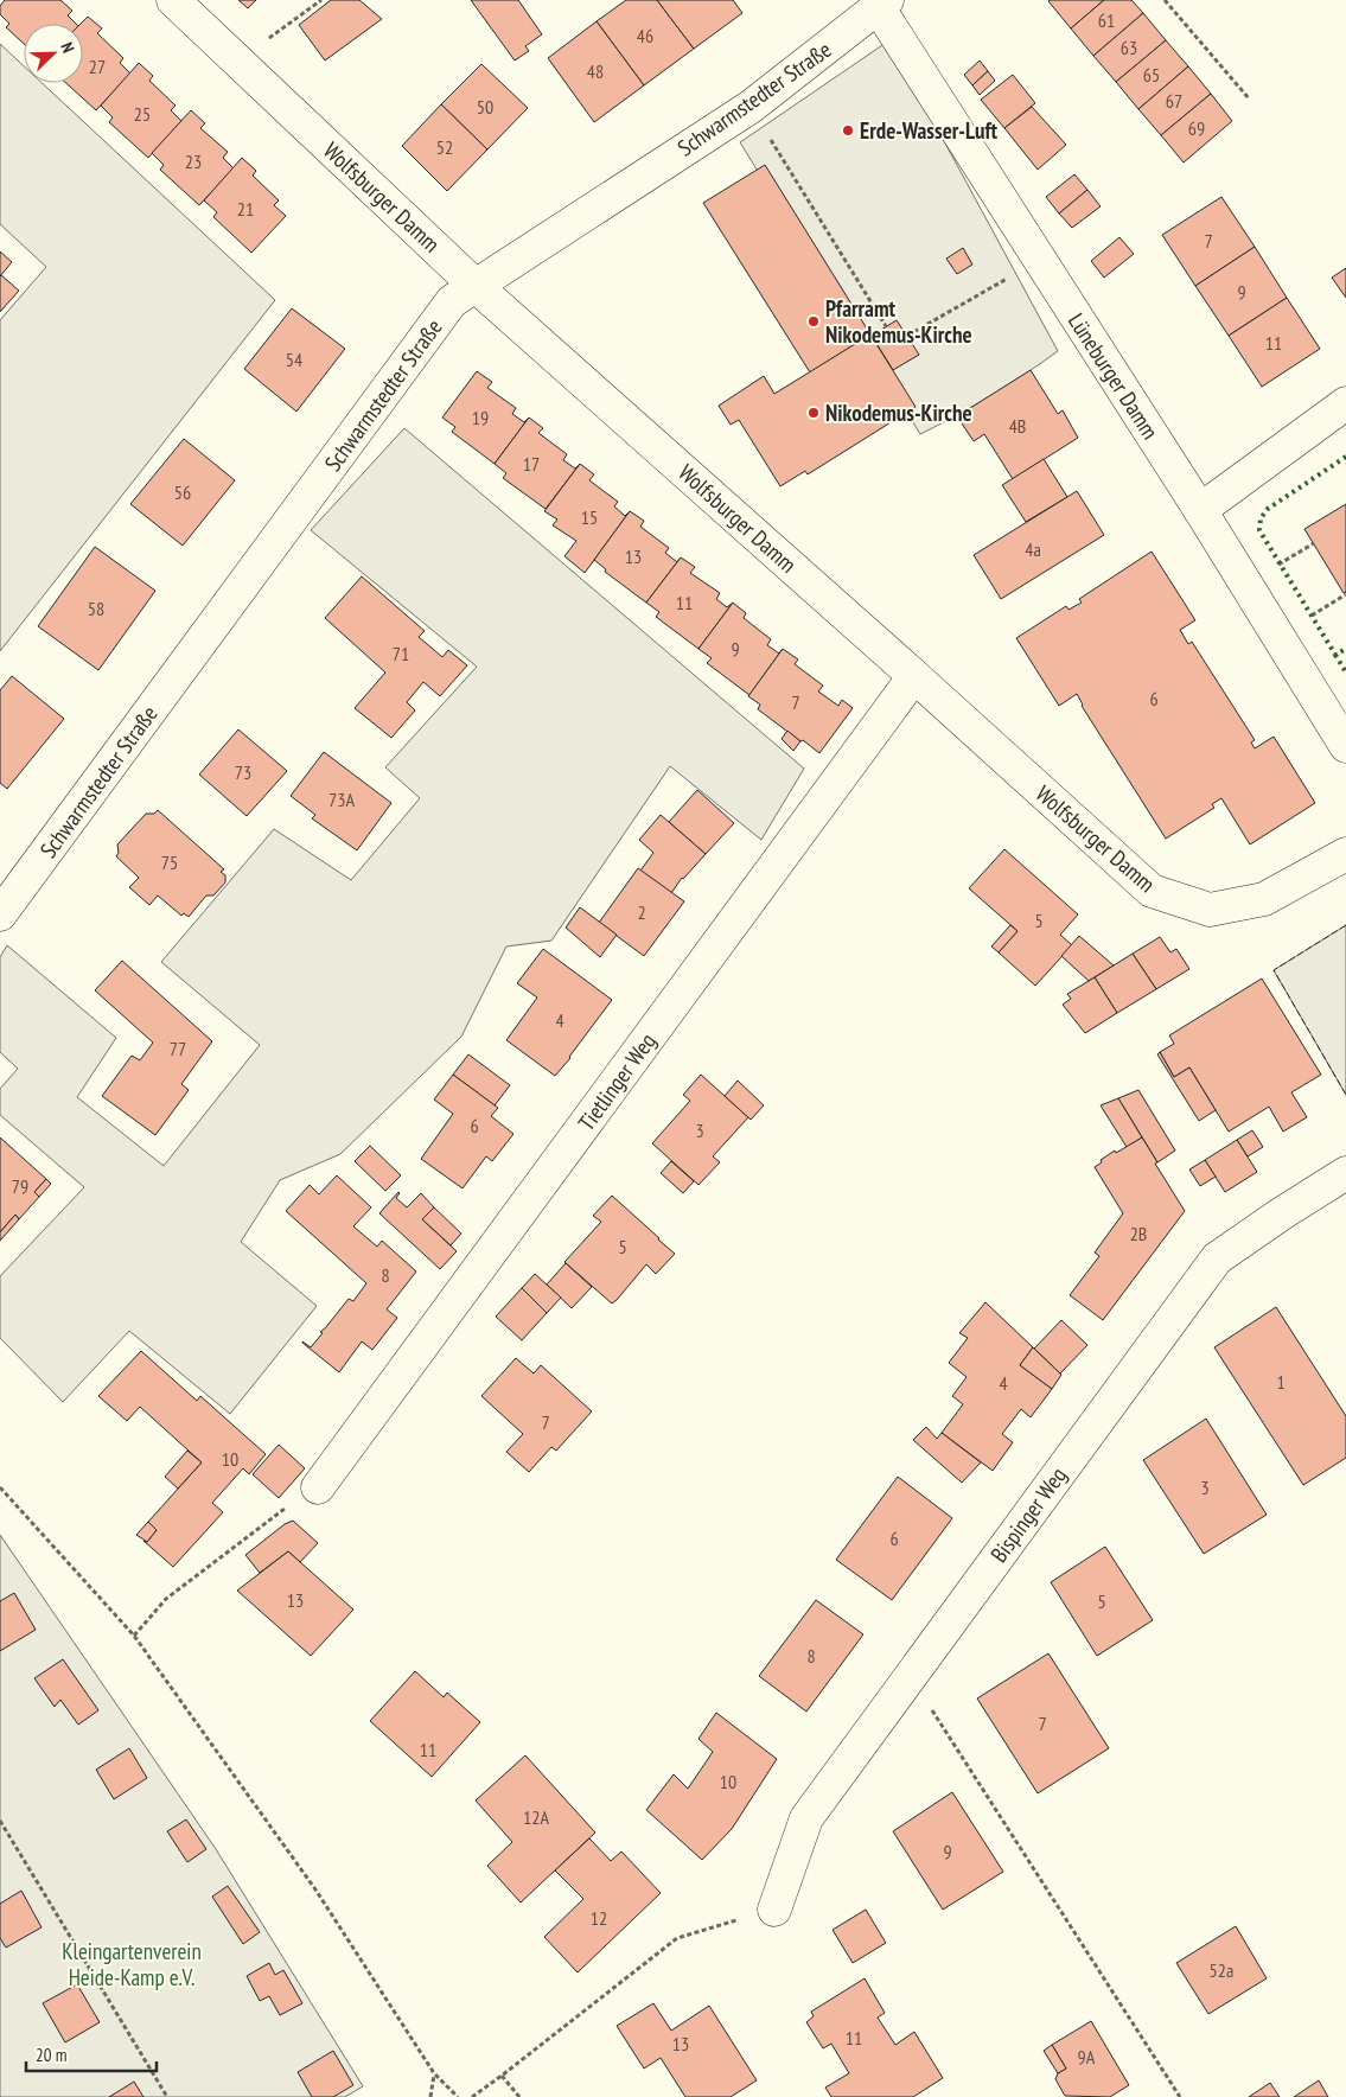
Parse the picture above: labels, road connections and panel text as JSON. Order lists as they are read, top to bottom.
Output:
{
  "streets": {
    "street": [
      "Schwarmstedter Straße",
      "Wolfsburger Damm",
      "Lüneburger Damm",
      "Tietlinger Weg",
      "Bispinger Weg"
    ]
  },
  "crossings": [
    ["Schwarmstedter Straße", "Wolfsburger Damm"],
    ["Schwarmstedter Straße", "Lüneburger Damm"],
    ["Wolfsburger Damm", "Tietlinger Weg"]
  ],
  "parks": ["Kleingartenverein Heide-Kamp e.V."],
  "places": ["Erde-Wasser-Luft", "Pfarramt Nikodemus-Kirche", "Nikodemus-Kirche"],
  "house_numbers": [
    "61",
    "46",
    "63",
    "27",
    "48",
    "65",
    "67",
    "50",
    "25",
    "69",
    "52",
    "23",
    "21",
    "7",
    "9",
    "11",
    "54",
    "19",
    "4B",
    "17",
    "56",
    "15",
    "4a",
    "13",
    "11",
    "58",
    "9",
    "71",
    "6",
    "7",
    "73",
    "73A",
    "75",
    "2",
    "5",
    "4",
    "77",
    "6",
    "3",
    "79",
    "2B",
    "5",
    "8",
    "1",
    "4",
    "7",
    "10",
    "3",
    "6",
    "13",
    "5",
    "8",
    "7",
    "11",
    "10",
    "12A",
    "9",
    "12",
    "52a",
    "11",
    "13",
    "9A"
  ],
  "scale_bar": "20 m",
  "north": "top right"
}
